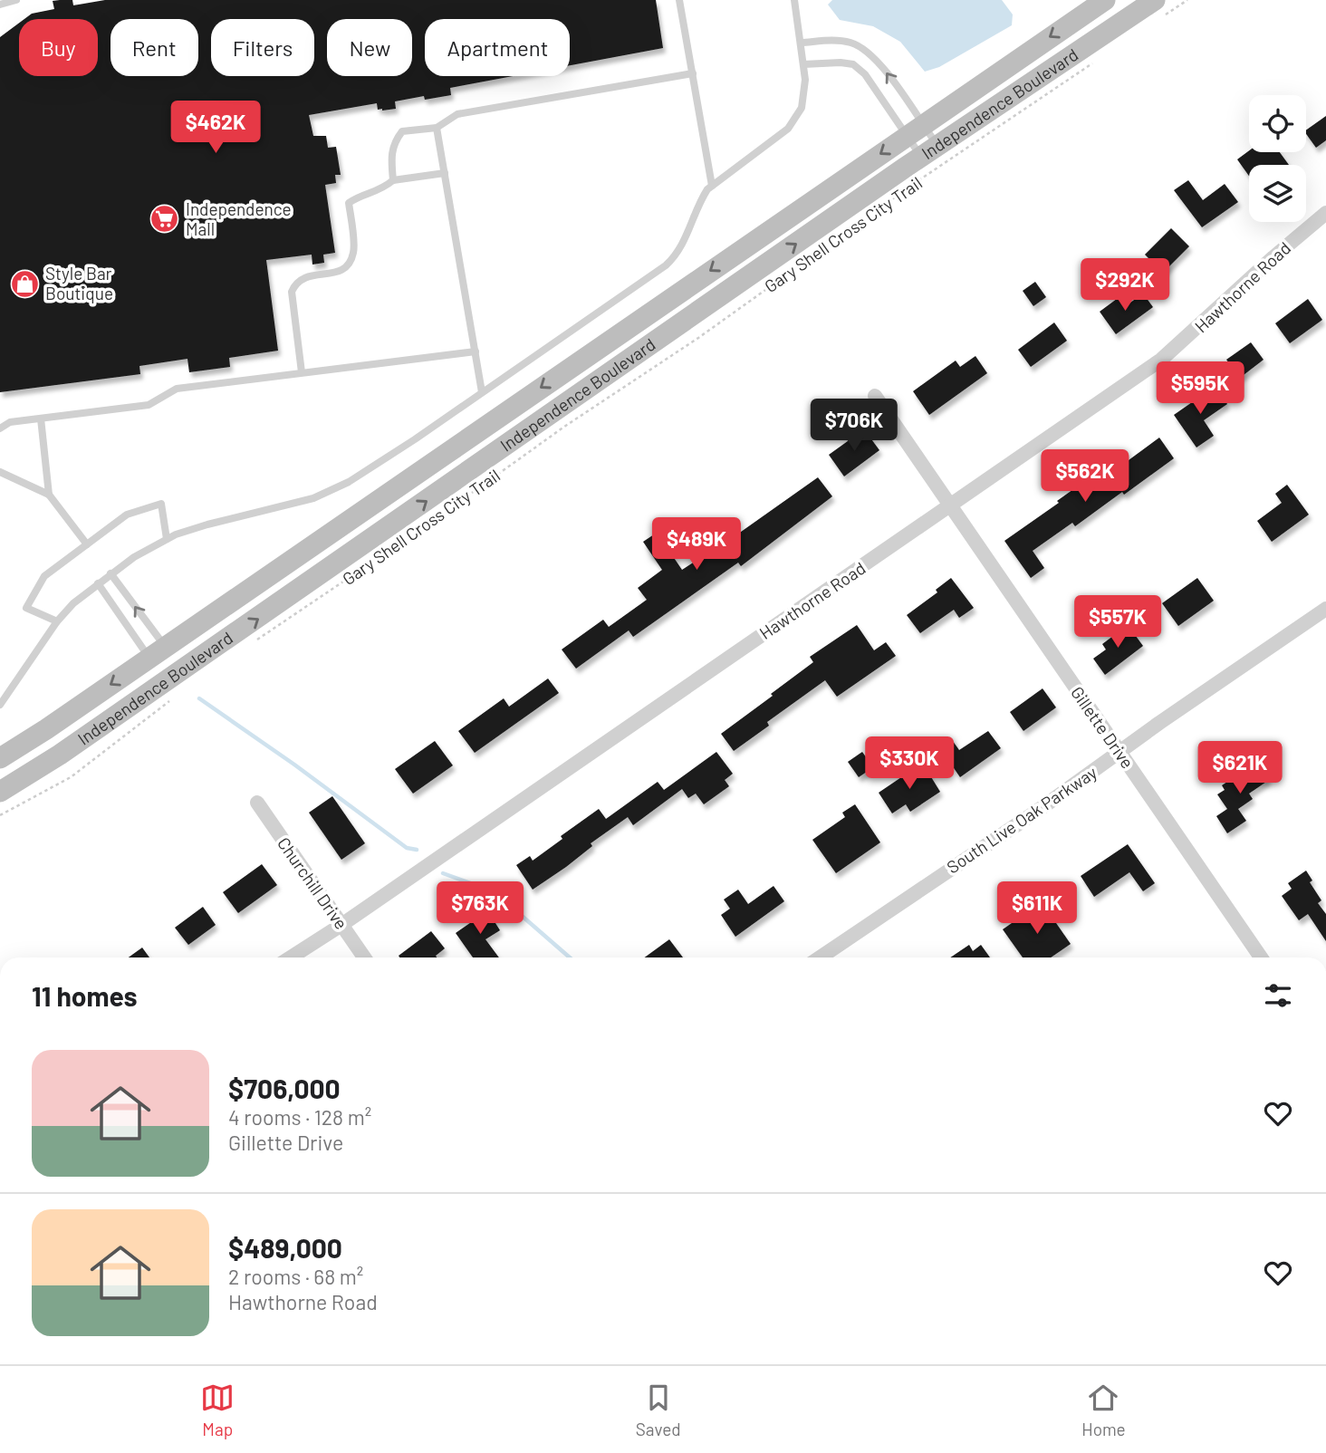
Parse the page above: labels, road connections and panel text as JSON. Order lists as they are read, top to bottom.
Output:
{
  "streets": {
    "main road": ["Independence Boulevard"],
    "street": [
      "Hawthorne Road",
      "Gillette Drive",
      "South Live Oak Parkway",
      "Churchill Drive"
    ],
    "path": ["Gary Shell Cross City Trail"]
  },
  "crossings": [
    ["Hawthorne Road", "Gillette Drive"],
    ["Hawthorne Road", "Churchill Drive"],
    ["Gillette Drive", "South Live Oak Parkway"]
  ],
  "places": {
    "supermarket": ["Independence Mall"],
    "shop": ["Style Bar Boutique"]
  },
  "page": {
    "chip": [
      "Buy",
      "Rent",
      "Filters",
      "New",
      "Apartment"
    ],
    "price": [
      "$462K",
      "$292K",
      "$595K",
      "$706K",
      "$562K",
      "$489K",
      "$557K",
      "$330K",
      "$621K",
      "$763K",
      "$611K"
    ],
    "heading": "11 homes",
    "list": [
      {
        "name": "$706,000",
        "note": "4 rooms · 128 m² · Gillette Drive"
      },
      {
        "name": "$489,000",
        "note": "2 rooms · 68 m² · Hawthorne Road"
      }
    ],
    "tabs": ["Map", "Saved", "Home"]
  }
}
